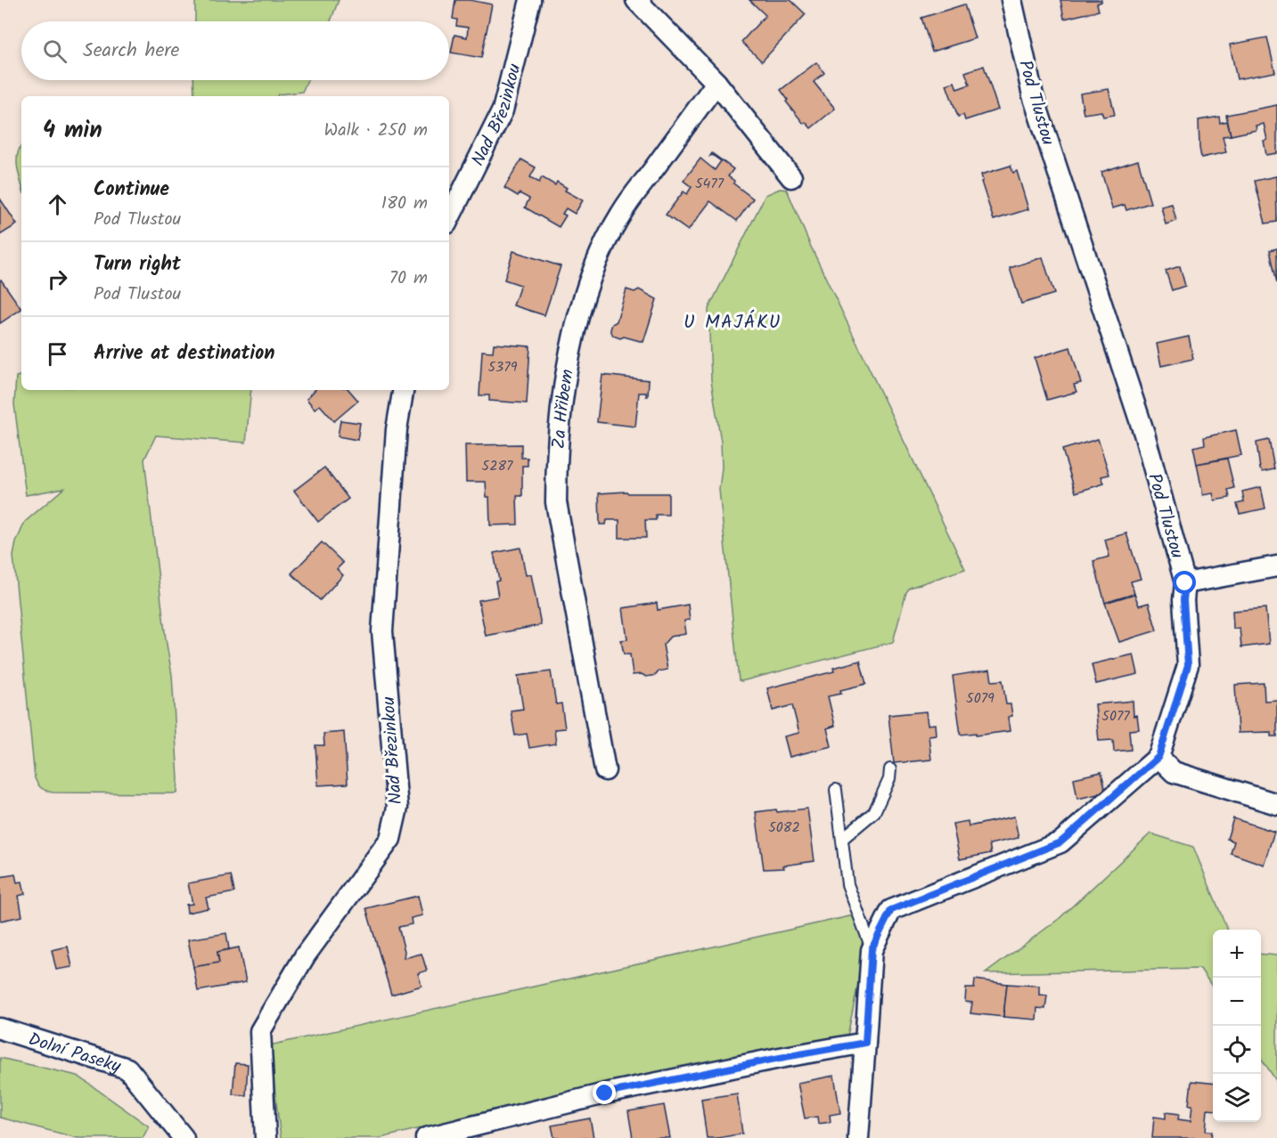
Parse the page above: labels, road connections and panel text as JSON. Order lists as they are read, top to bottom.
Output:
{
  "streets": {
    "street": [
      "Pod Tlustou",
      "Nad Březinkou",
      "Za Hřibem",
      "Dolní Paseky"
    ]
  },
  "districts": ["U MAJÁKU"],
  "house_numbers": [
    "5477",
    "5379",
    "5287",
    "5079",
    "5077",
    "5082"
  ],
  "page": {
    "search": "Search here",
    "heading": ["4 min", "Walk · 250 m"],
    "list": [
      ["Continue", "Pod Tlustou", "180 m"],
      ["Turn right", "Pod Tlustou", "70 m"],
      "Arrive at destination"
    ],
    "map_buttons": ["+", "−"]
  }
}
